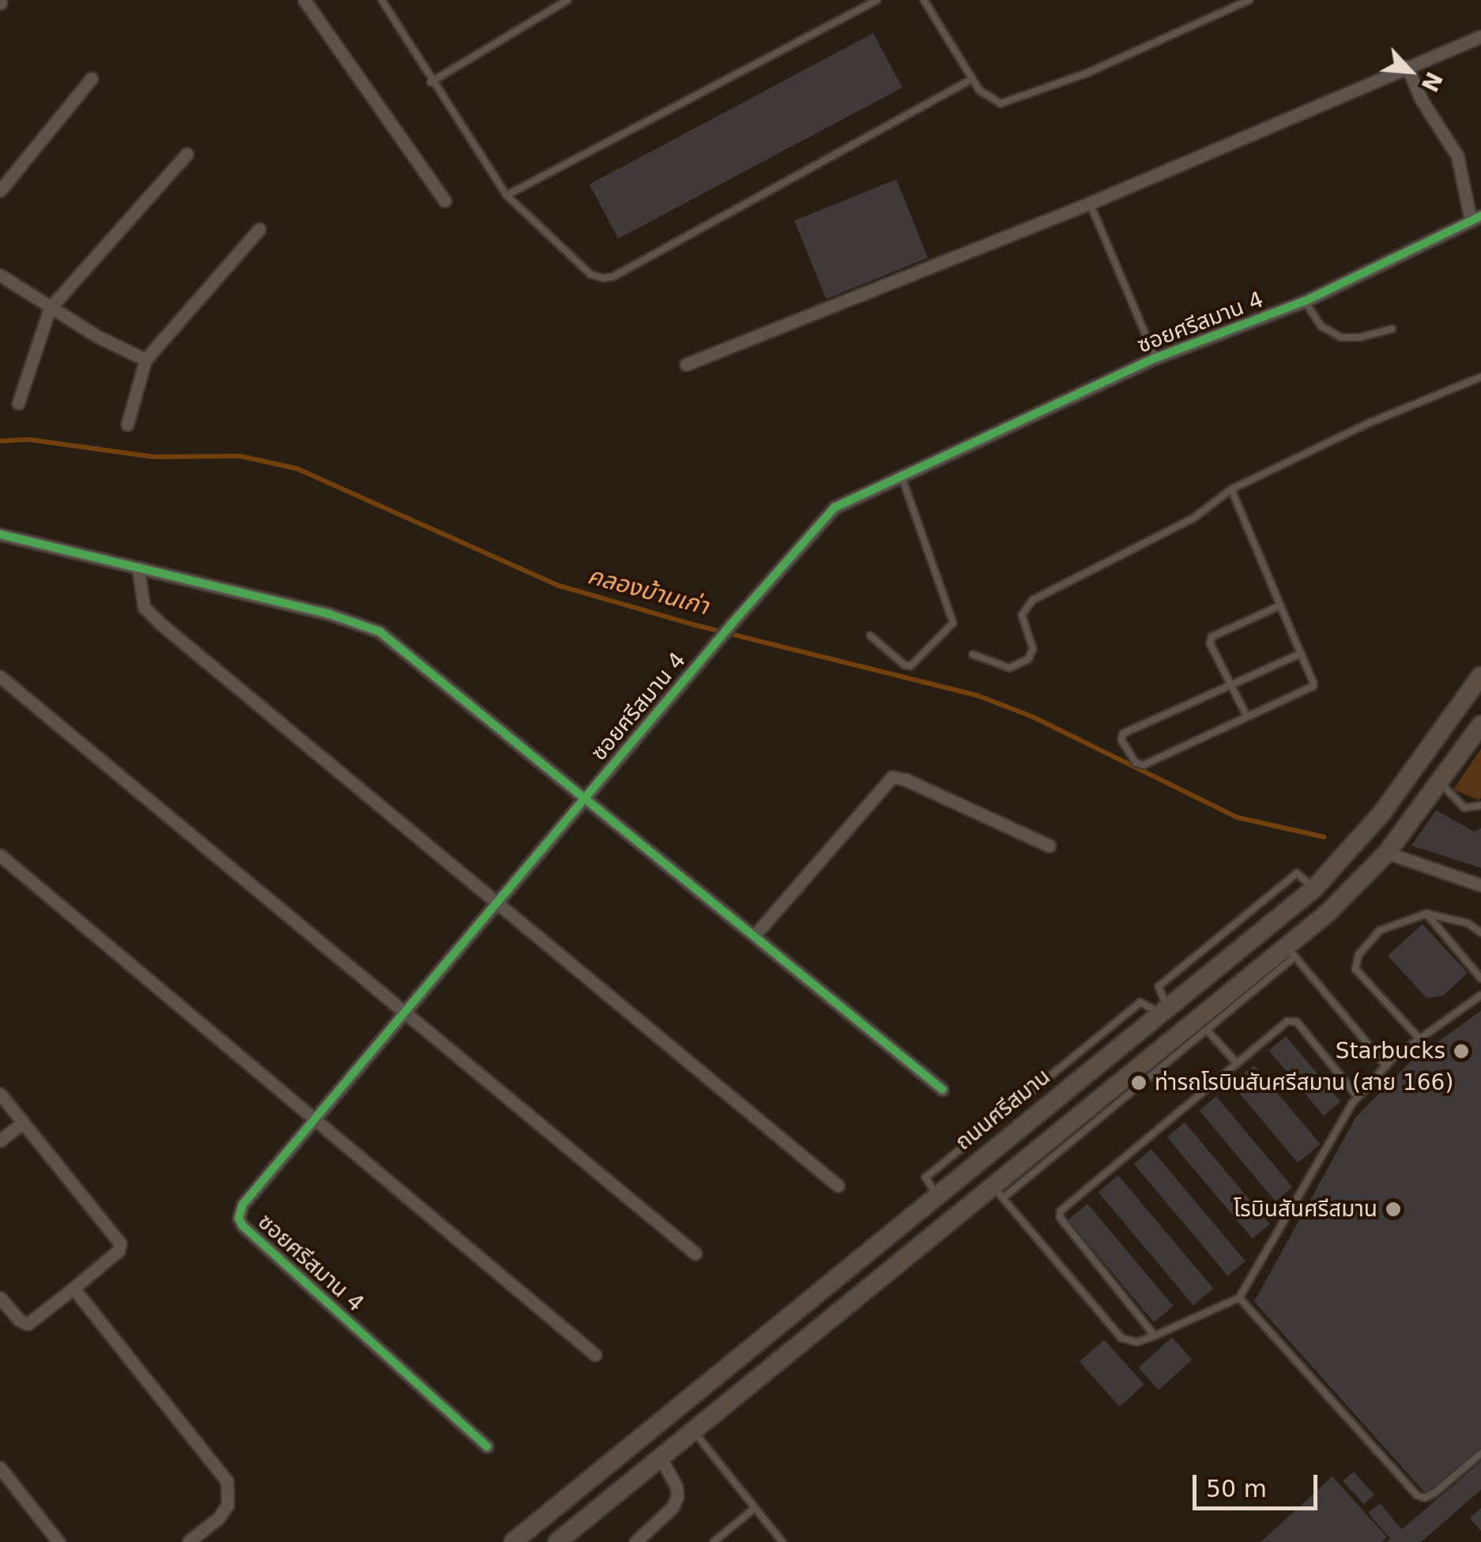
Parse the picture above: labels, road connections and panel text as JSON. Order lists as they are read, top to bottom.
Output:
{
  "streets": {
    "main road": ["ถนนศรีสมาน"],
    "street": ["ซอยศรีสมาน 4"]
  },
  "water": ["คลองบ้านเก่า"],
  "places": ["Starbucks", "ท่ารถโรบินสันศรีสมาน (สาย 166)", "โรบินสันศรีสมาน"],
  "scale_bar": "50 m",
  "north": "bottom right"
}
